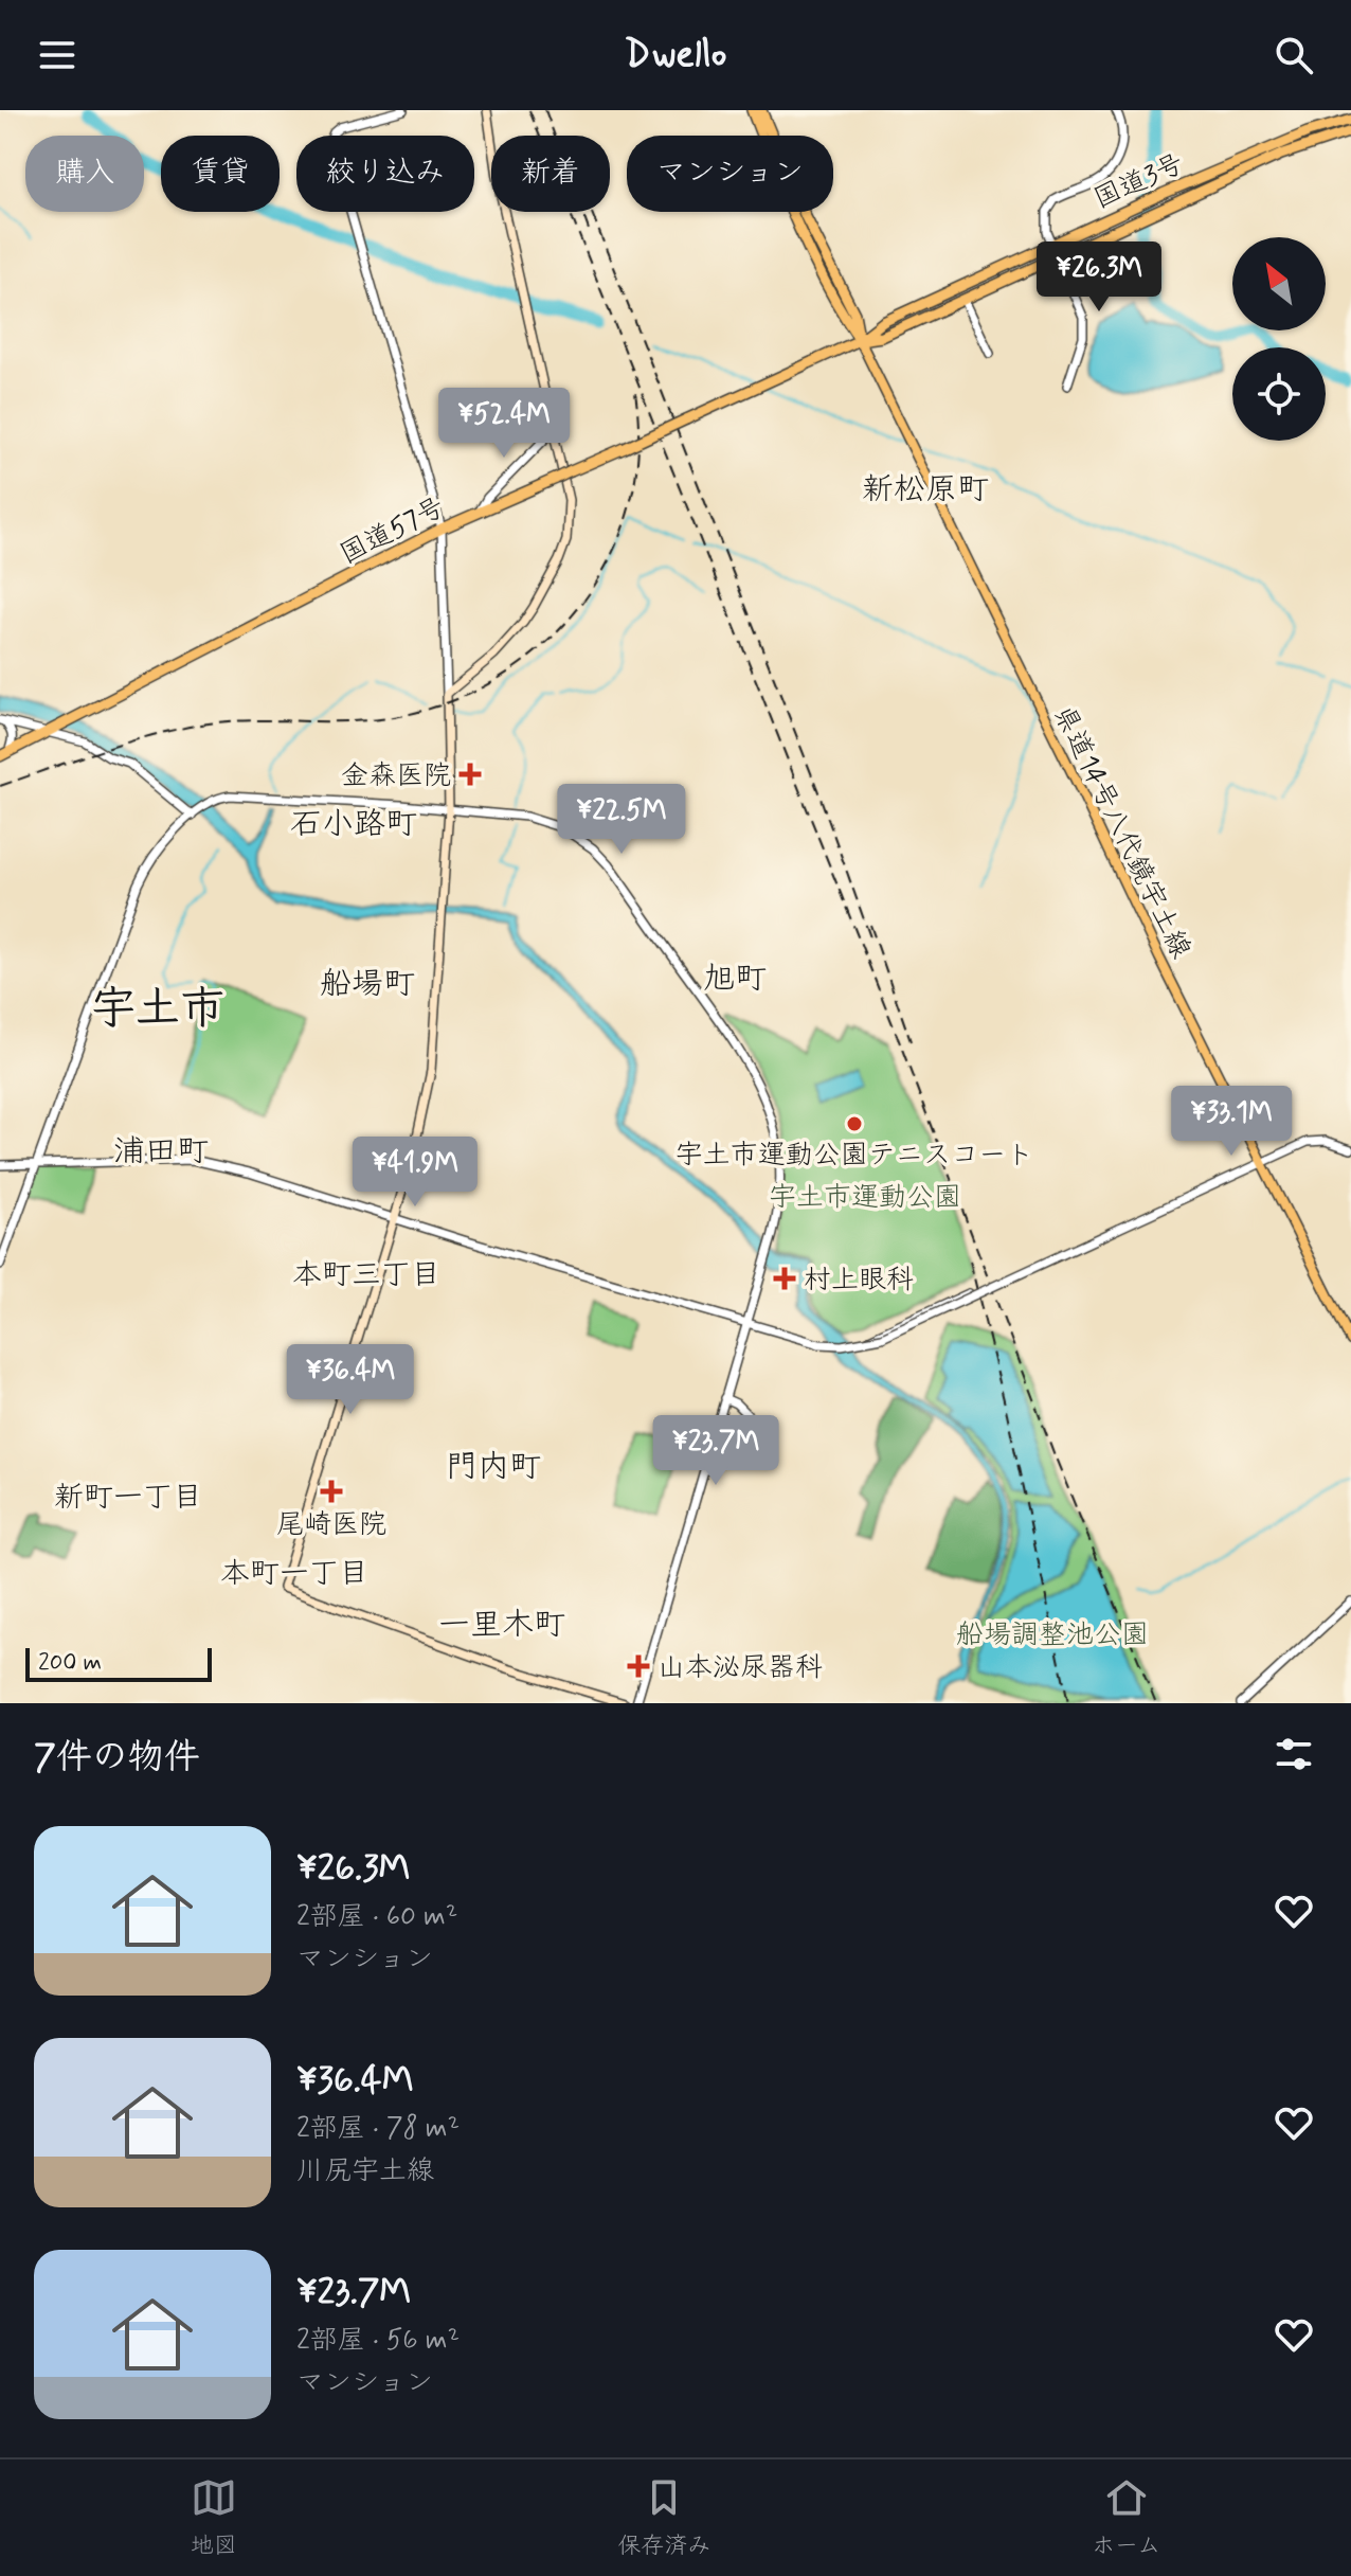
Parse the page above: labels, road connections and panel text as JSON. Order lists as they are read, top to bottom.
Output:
{
  "streets": {
    "highway": ["国道3号", "国道57号"],
    "main road": ["県道14号八代鏡宇土線"]
  },
  "crossings": [
    ["国道3号", "国道57号"],
    ["国道3号", "県道14号八代鏡宇土線"],
    ["国道57号", "県道14号八代鏡宇土線"]
  ],
  "districts": [
    "新松原町",
    "石小路町",
    "旭町",
    "船場町",
    "宇土市",
    "浦田町",
    "本町三丁目",
    "門内町",
    "新町一丁目",
    "本町一丁目",
    "一里木町"
  ],
  "parks": ["宇土市運動公園", "船場調整池公園"],
  "places": {
    "health": [
      "金森医院",
      "村上眼科",
      "尾崎医院",
      "山本泌尿器科"
    ],
    "other": ["宇土市運動公園テニスコート"]
  },
  "scale_bar": "200 m",
  "north": "top left",
  "page": {
    "header": "Dwello",
    "chip": [
      "購入",
      "賃貸",
      "絞り込み",
      "新着",
      "マンション"
    ],
    "price": [
      "¥26.3M",
      "¥52.4M",
      "¥22.5M",
      "¥33.1M",
      "¥41.9M",
      "¥36.4M",
      "¥23.7M"
    ],
    "scale": "200 m",
    "heading": "7件の物件",
    "list": [
      {
        "name": "¥26.3M",
        "note": "2部屋 · 60 m² · マンション"
      },
      {
        "name": "¥36.4M",
        "note": "2部屋 · 78 m² · 川尻宇土線"
      },
      {
        "name": "¥23.7M",
        "note": "2部屋 · 56 m² · マンション"
      }
    ],
    "tabs": ["地図", "保存済み", "ホーム"]
  }
}
